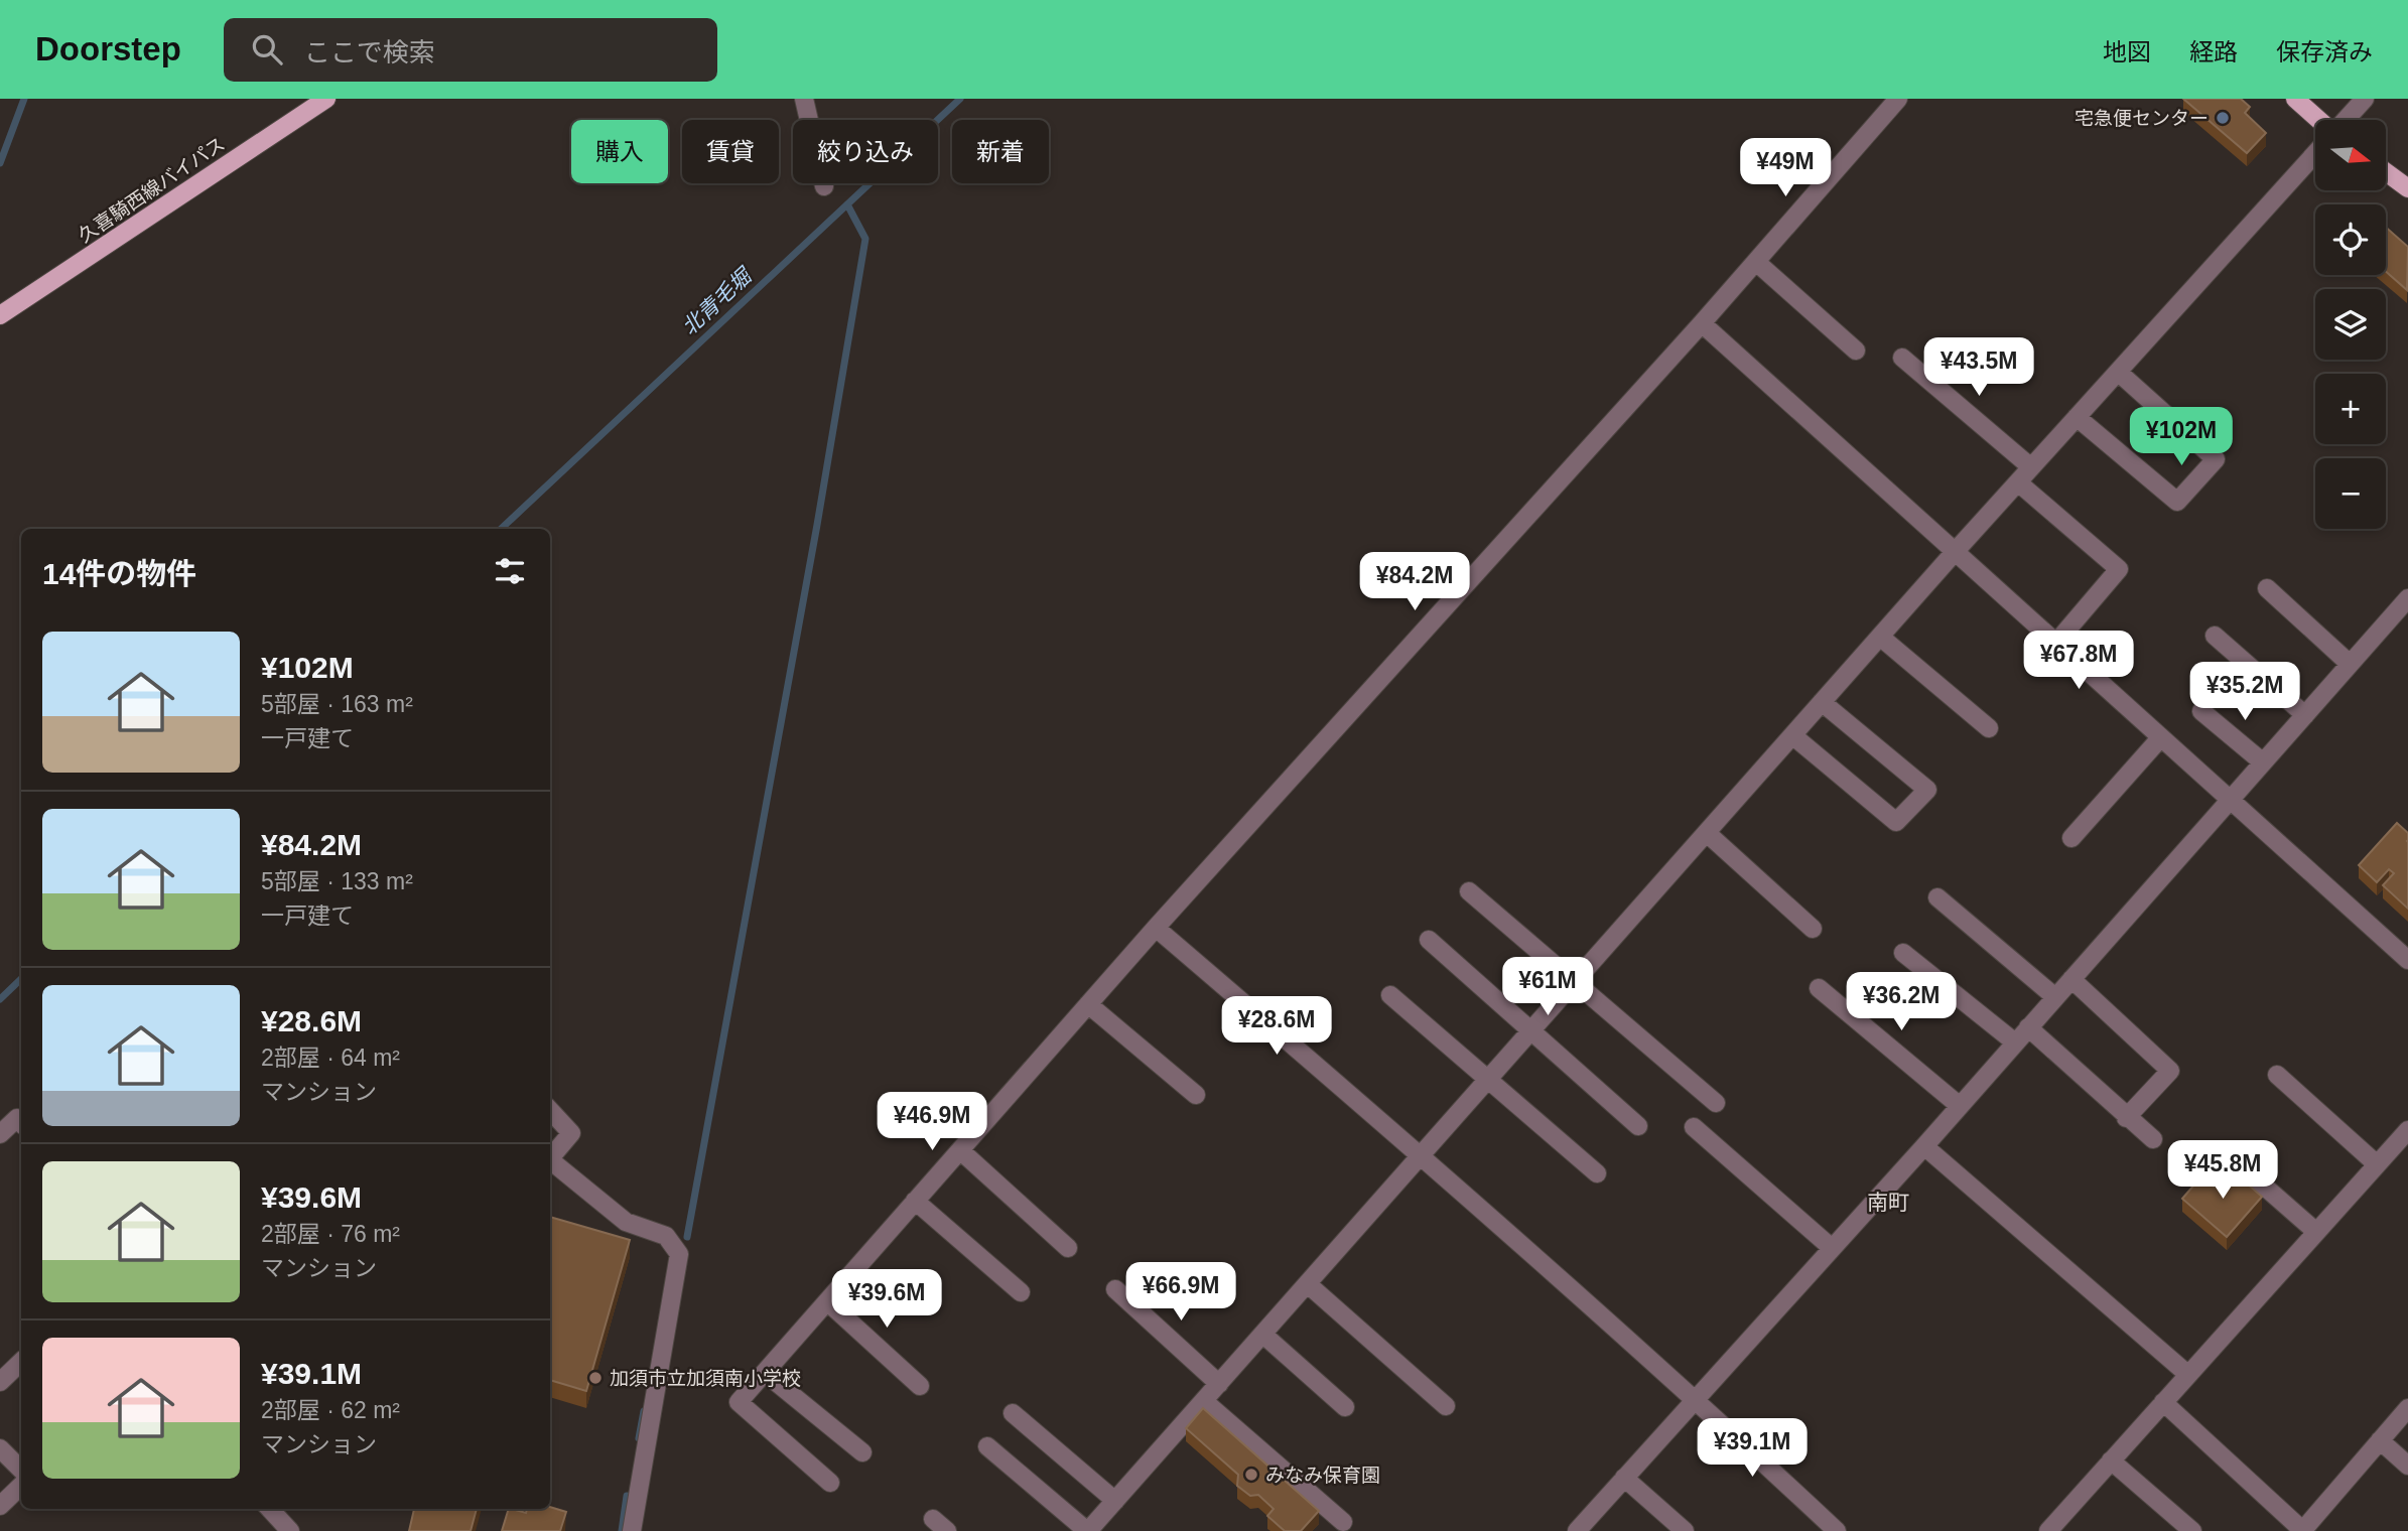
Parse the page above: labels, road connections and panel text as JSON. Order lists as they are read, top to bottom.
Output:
{
  "streets": {
    "main road": ["久喜騎西線バイパス"]
  },
  "districts": ["南町"],
  "water": ["北青毛堀"],
  "places": ["宅急便センター", "加須市立加須南小学校", "みなみ保育園"],
  "north": "right",
  "page": {
    "header": "Doorstep",
    "search": "ここで検索",
    "nav": ["地図", "経路", "保存済み"],
    "map_buttons": ["+", "−"],
    "chip": [
      "購入",
      "賃貸",
      "絞り込み",
      "新着"
    ],
    "price": [
      "¥49M",
      "¥43.5M",
      "¥102M",
      "¥84.2M",
      "¥67.8M",
      "¥35.2M",
      "¥61M",
      "¥36.2M",
      "¥28.6M",
      "¥46.9M",
      "¥45.8M",
      "¥66.9M",
      "¥39.6M",
      "¥39.1M"
    ],
    "heading": "14件の物件",
    "list": [
      {
        "name": "¥102M",
        "note": "5部屋 · 163 m² · 一戸建て"
      },
      {
        "name": "¥84.2M",
        "note": "5部屋 · 133 m² · 一戸建て"
      },
      {
        "name": "¥28.6M",
        "note": "2部屋 · 64 m² · マンション"
      },
      {
        "name": "¥39.6M",
        "note": "2部屋 · 76 m² · マンション"
      },
      {
        "name": "¥39.1M",
        "note": "2部屋 · 62 m² · マンション"
      }
    ]
  }
}
